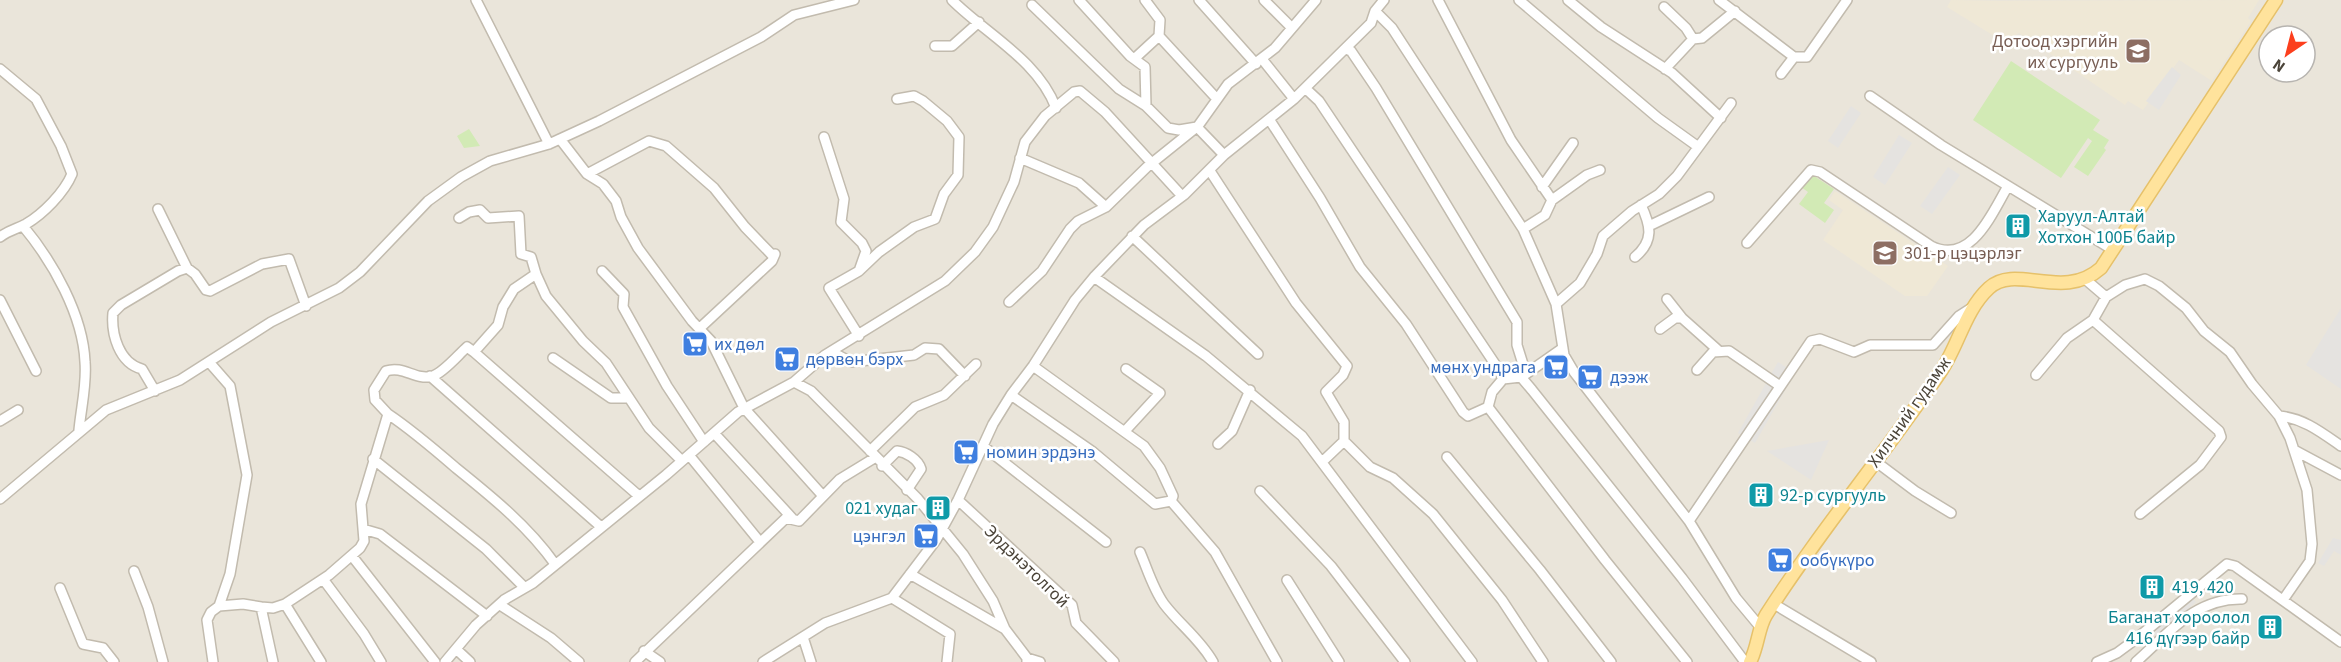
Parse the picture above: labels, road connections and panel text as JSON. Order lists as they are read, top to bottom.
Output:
{
  "streets": {
    "main road": ["Хилчний гудамж"],
    "street": ["Эрдэнэтолгой"]
  },
  "places": {
    "school or university": ["Дотоод хэргийн их сургууль", "301-р цэцэрлэг"],
    "building": [
      "Харуул-Алтай Хотхон 100Б байр",
      "92-р сургууль",
      "021 худаг",
      "419, 420",
      "Баганат хороолол 416 дүгээр байр"
    ],
    "supermarket": [
      "их дөл",
      "дөрвөн бэрх",
      "мөнх ундрага",
      "дээж",
      "номин эрдэнэ",
      "цэнгэл",
      "ообүкүро"
    ]
  },
  "north": "bottom left"
}
